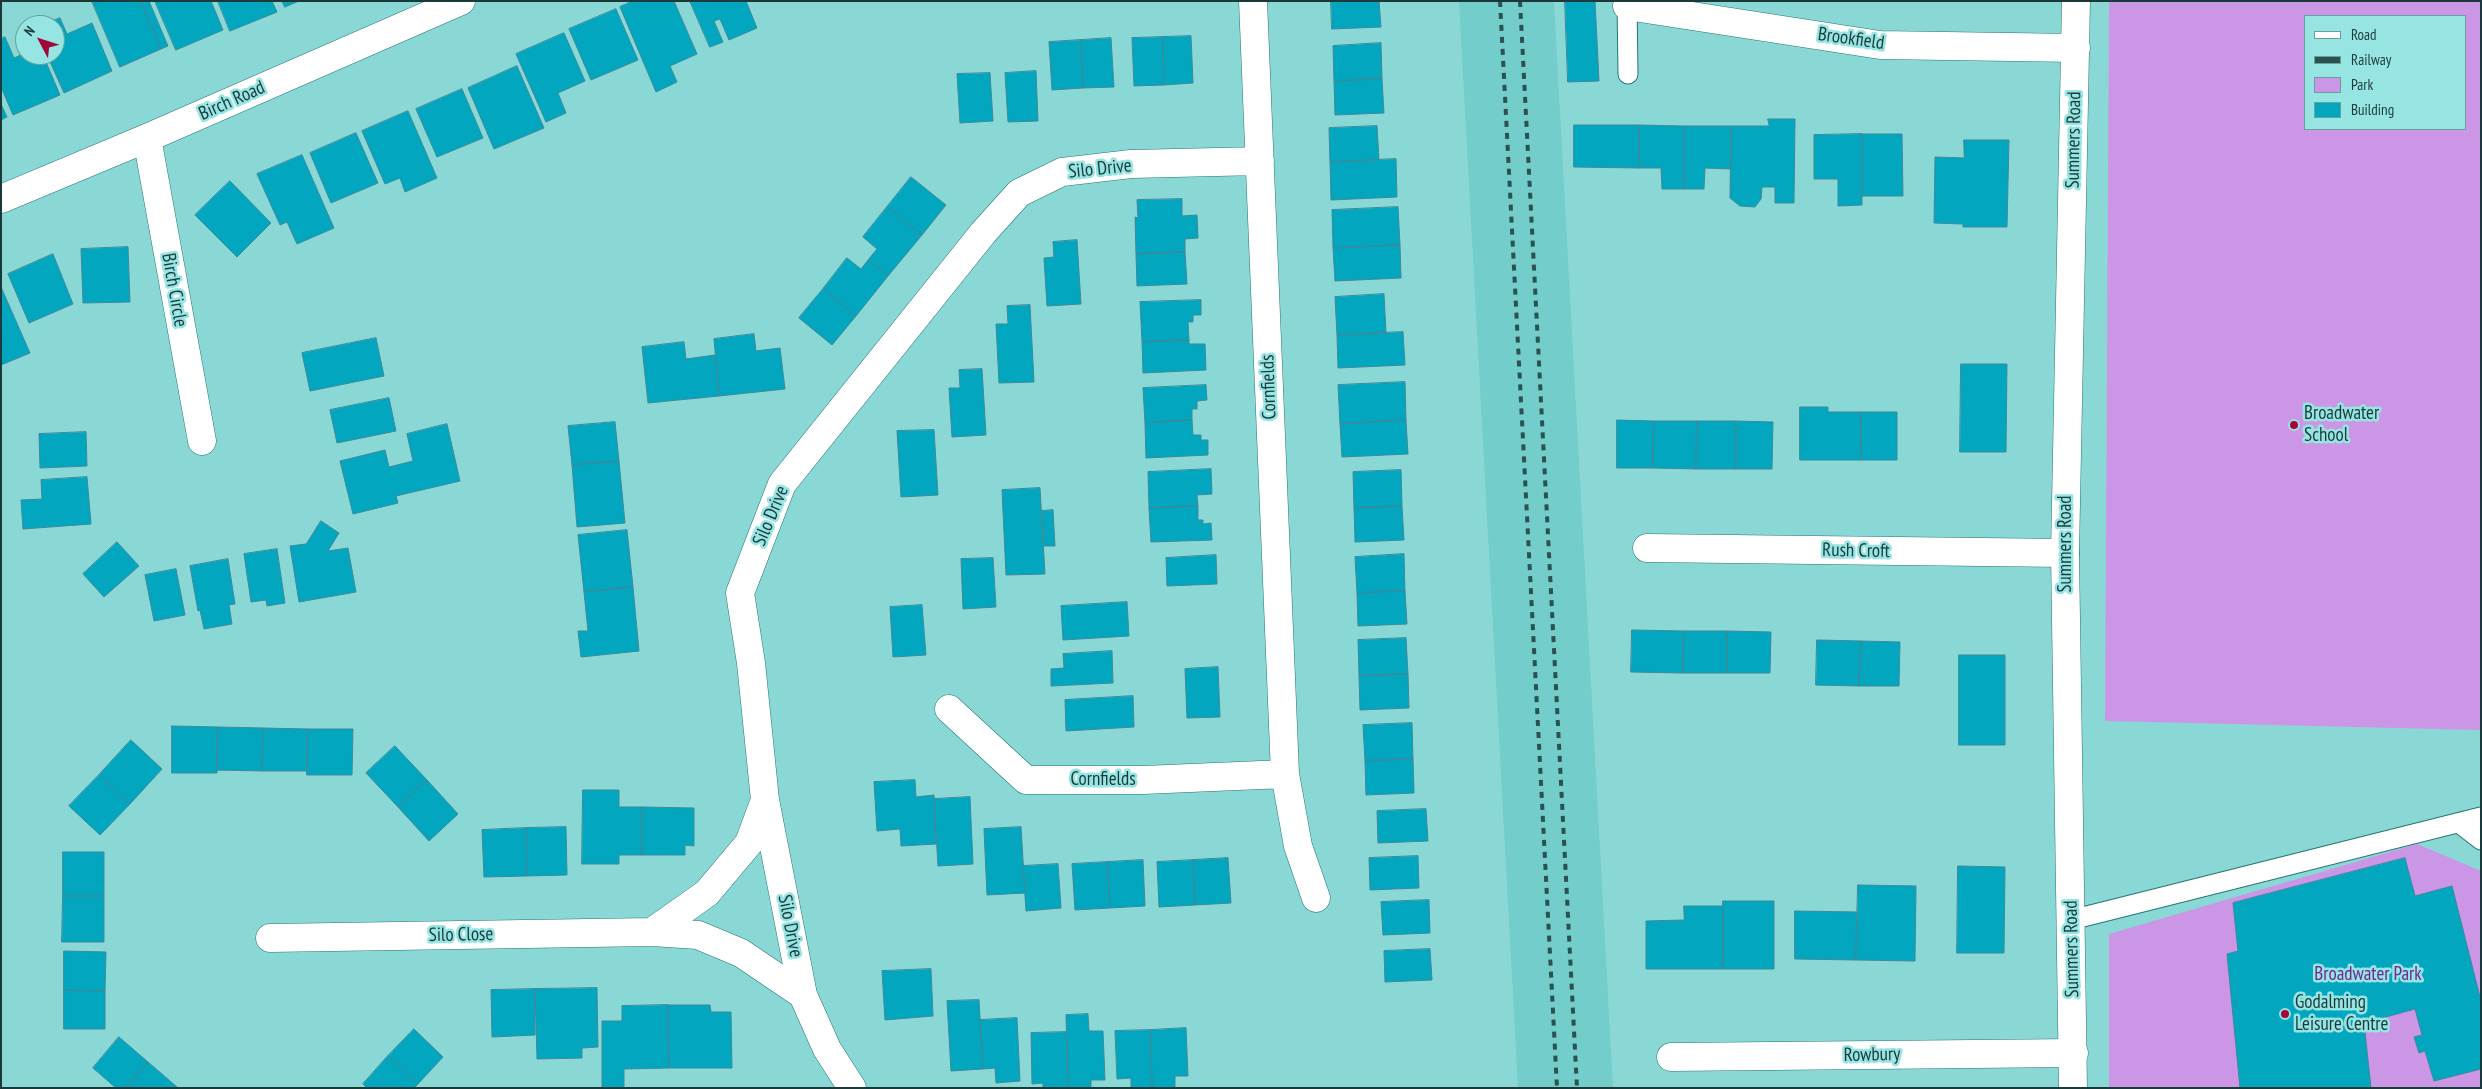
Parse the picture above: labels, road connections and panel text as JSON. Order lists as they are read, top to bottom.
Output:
{
  "streets": {
    "street": [
      "Brookfield",
      "Birch Road",
      "Summers Road",
      "Silo Drive",
      "Birch Circle",
      "Cornfields",
      "Rush Croft",
      "Silo Close",
      "Rowbury"
    ]
  },
  "crossings": [
    ["Brookfield", "Summers Road"],
    ["Birch Road", "Birch Circle"],
    ["Summers Road", "Rush Croft"],
    ["Summers Road", "Rowbury"],
    ["Silo Drive", "Cornfields"],
    ["Silo Drive", "Silo Close"]
  ],
  "parks": ["Broadwater Park"],
  "places": ["Broadwater School", "Godalming Leisure Centre"],
  "legend": [
    "Road",
    "Railway",
    "Park",
    "Building"
  ],
  "north": "top left"
}
